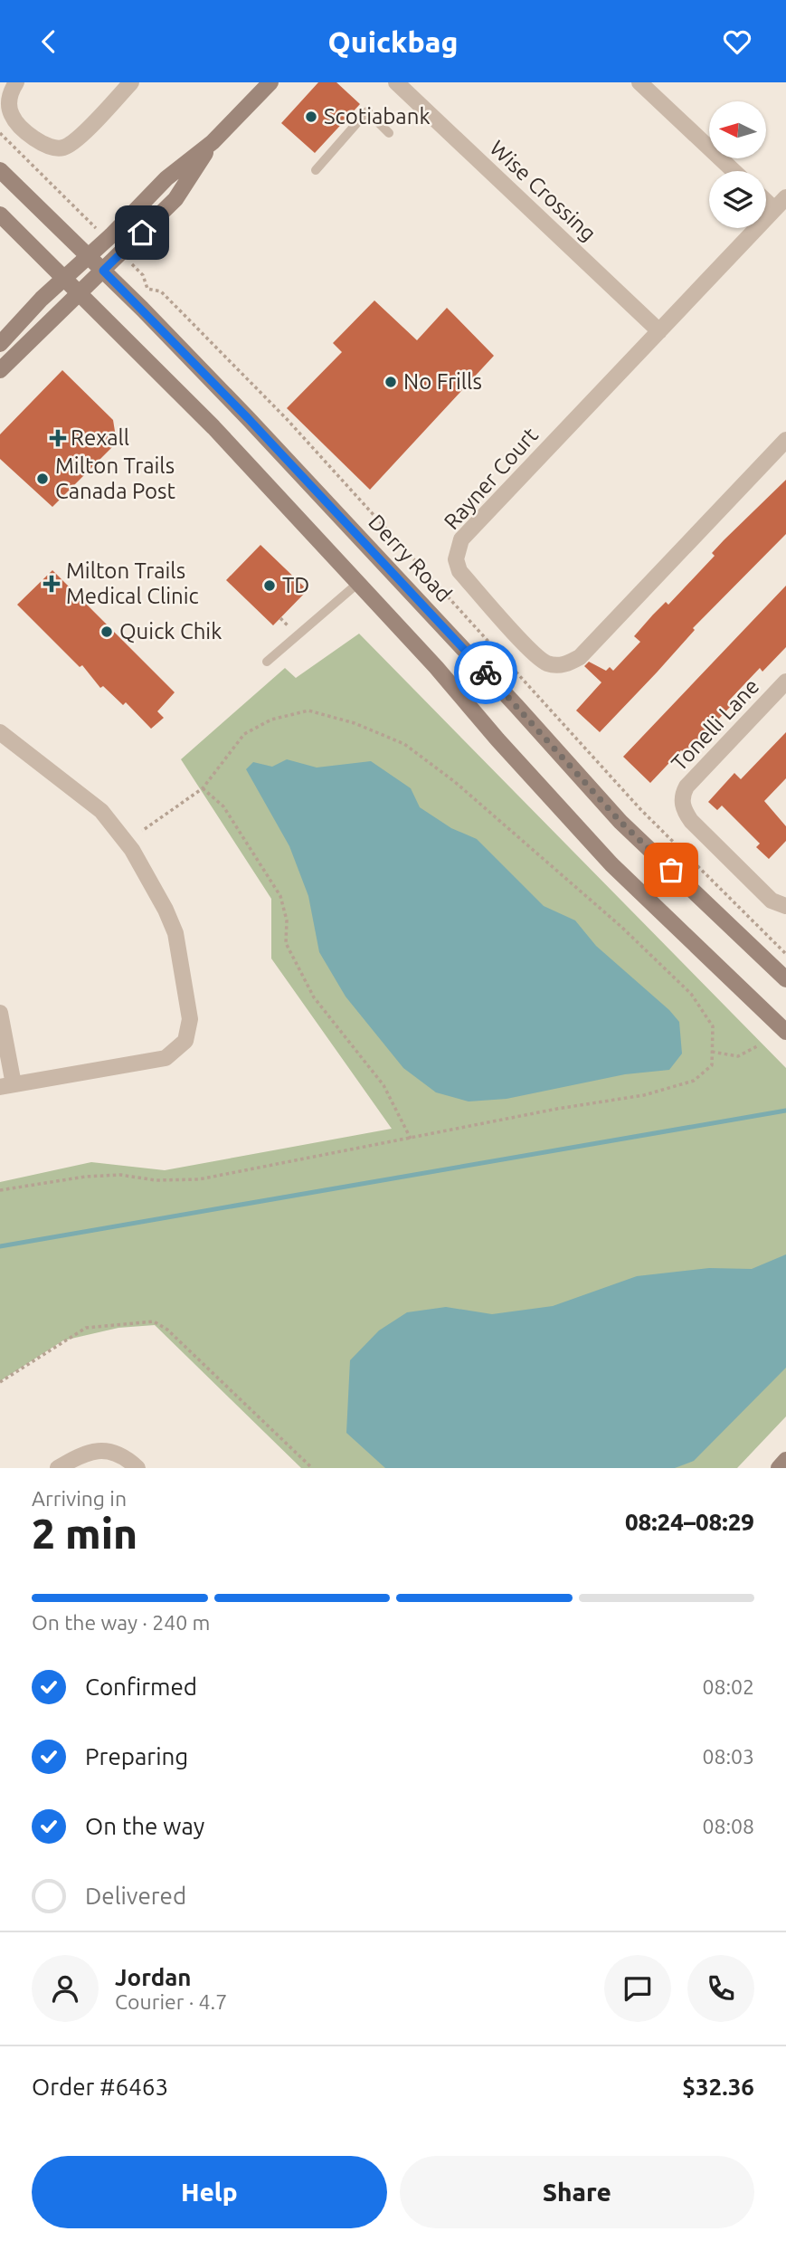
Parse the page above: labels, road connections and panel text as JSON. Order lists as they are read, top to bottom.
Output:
{
  "streets": {
    "main road": ["Derry Road"],
    "street": ["Wise Crossing", "Rayner Court", "Tonelli Lane"]
  },
  "crossings": [
    ["Wise Crossing", "Rayner Court"]
  ],
  "places": {
    "other": [
      "Scotiabank",
      "No Frills",
      "Milton Trails Canada Post",
      "TD",
      "Quick Chik"
    ],
    "health": ["Rexall", "Milton Trails Medical Clinic"]
  },
  "north": "left",
  "page": {
    "header": "Quickbag",
    "heading": ["2 min", "Arriving in", "08:24–08:29"],
    "panel": [
      "Jordan",
      "Courier · 4.7",
      "Order #6463",
      "$32.36"
    ],
    "bar": "On the way · 240 m",
    "list": [
      ["Confirmed", "08:02"],
      ["Preparing", "08:03"],
      ["On the way", "08:08"],
      "Delivered"
    ],
    "buttons": ["Help", "Share"]
  }
}
